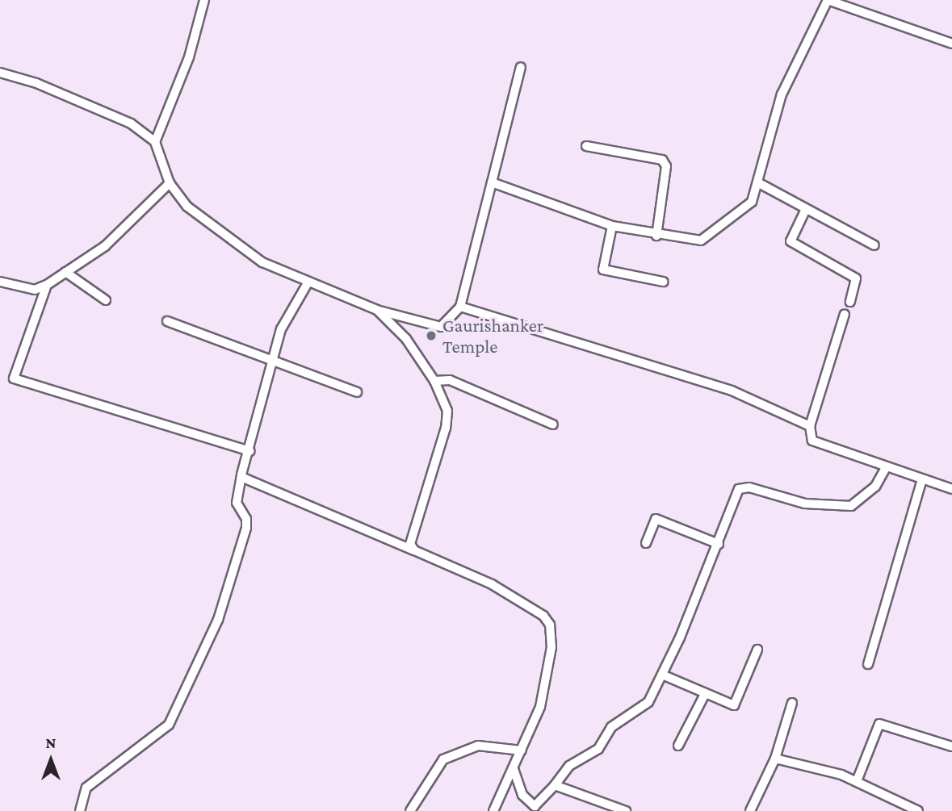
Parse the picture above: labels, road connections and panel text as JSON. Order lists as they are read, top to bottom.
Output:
{
  "places": ["Gaurishanker Temple"],
  "north": "top"
}
